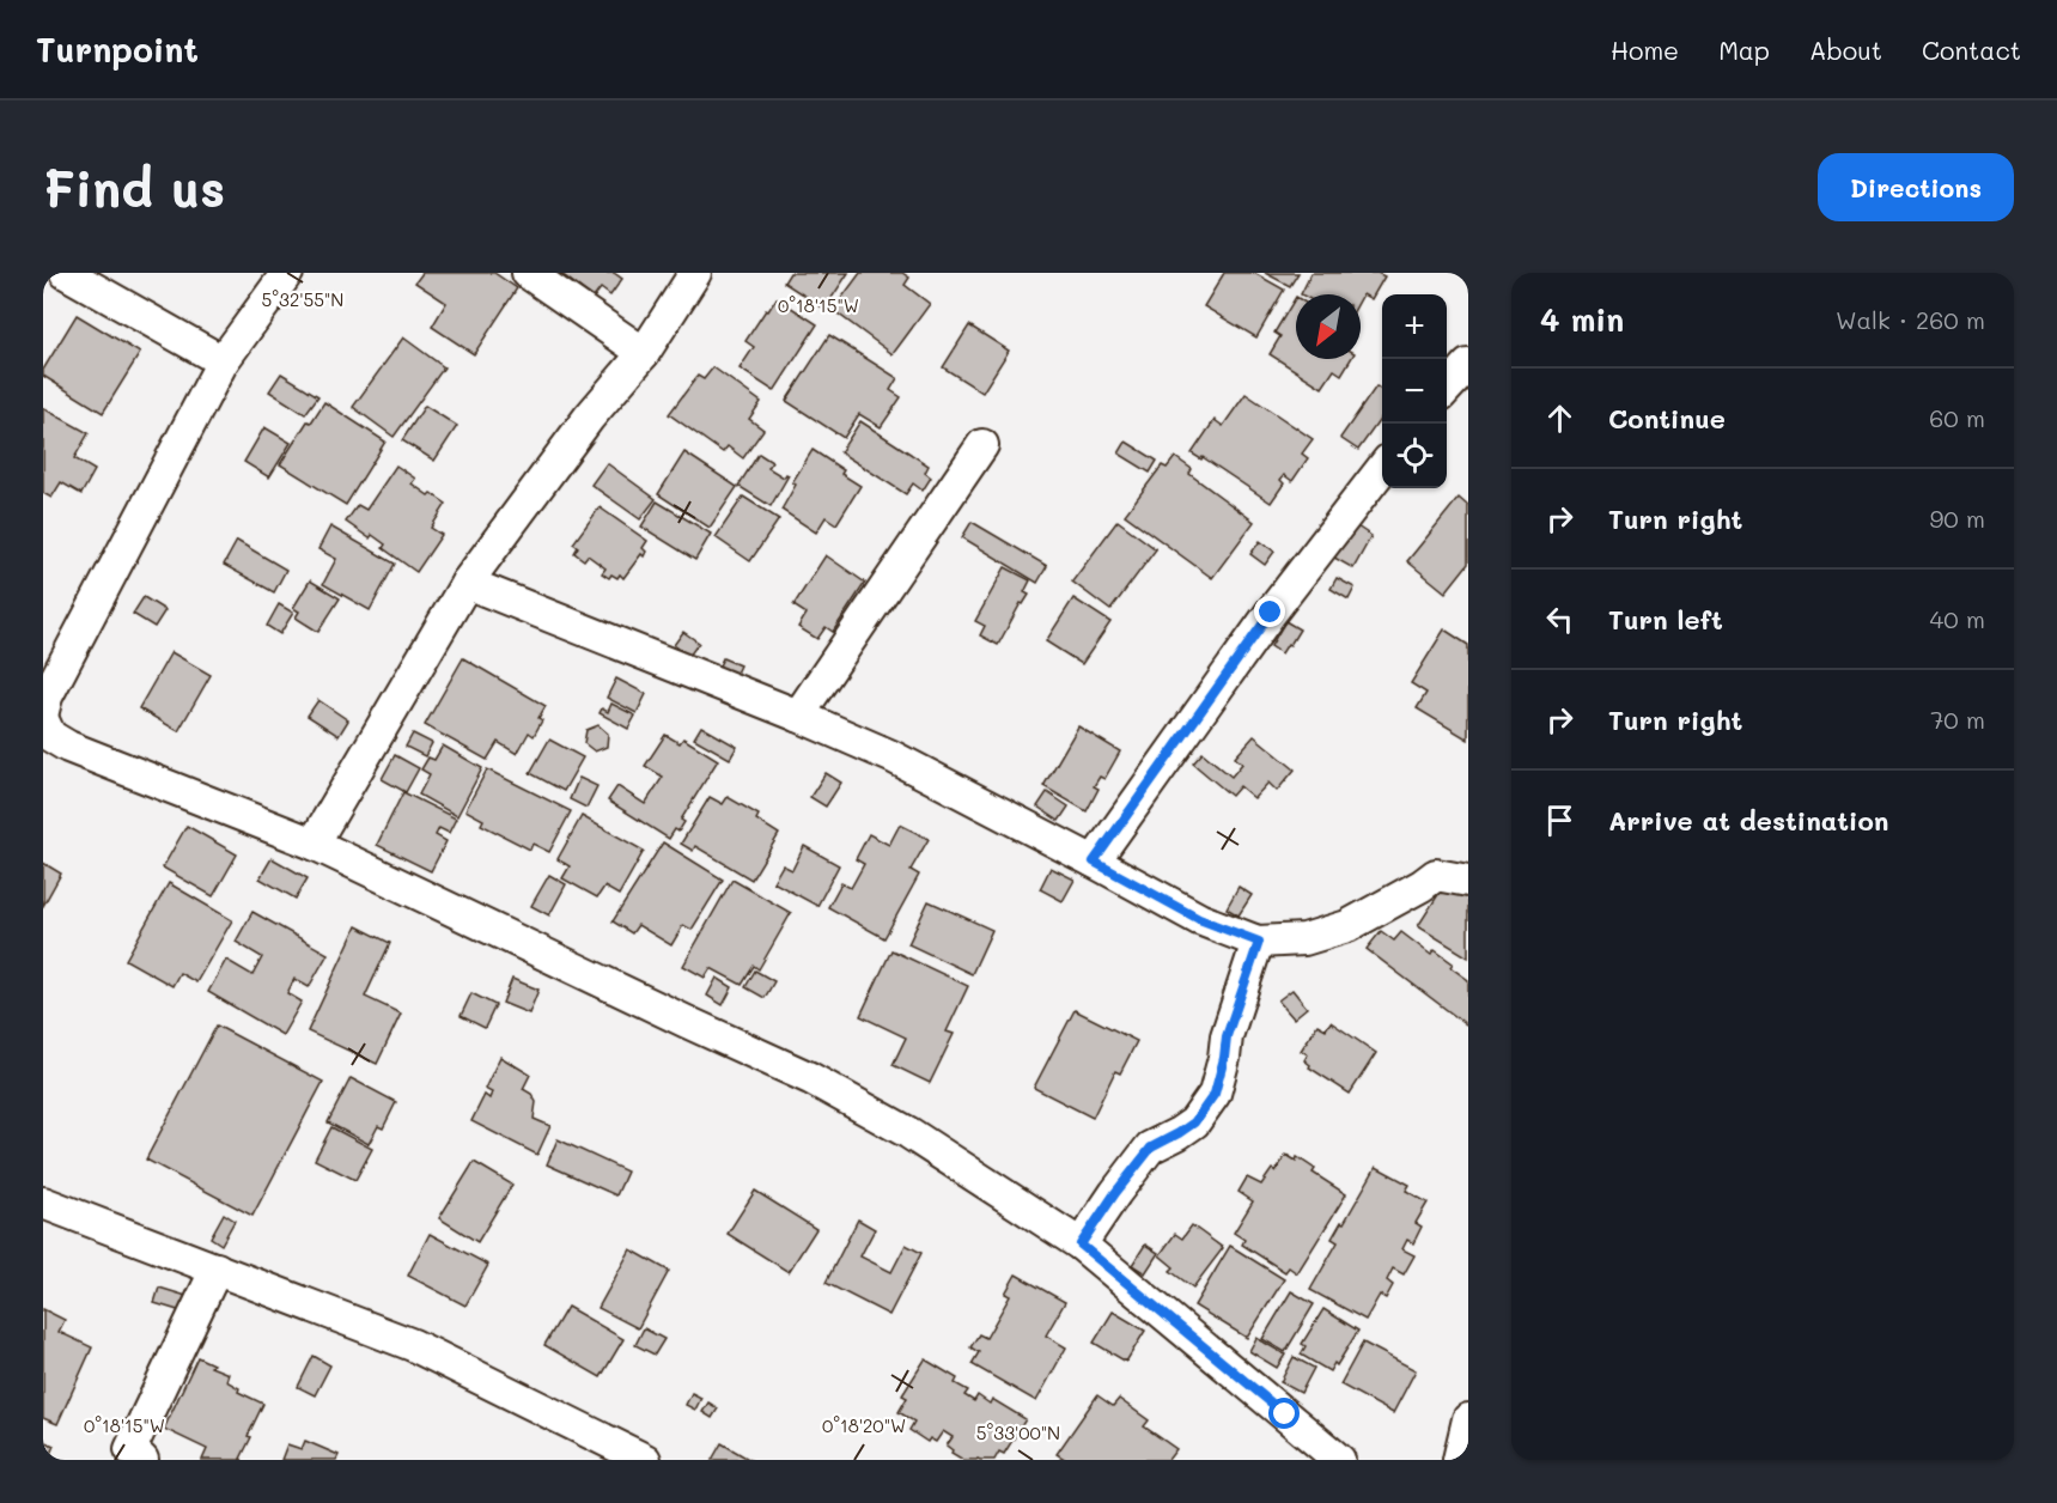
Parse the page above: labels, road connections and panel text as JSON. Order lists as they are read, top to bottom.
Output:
{
  "north": "bottom left",
  "page": {
    "header": "Turnpoint",
    "nav": [
      "Home",
      "Map",
      "About",
      "Contact"
    ],
    "buttons": "Directions",
    "title": "Find us",
    "heading": ["4 min", "Walk · 260 m"],
    "map_buttons": ["+", "−"],
    "list": [
      ["Continue", "60 m"],
      ["Turn right", "90 m"],
      ["Turn left", "40 m"],
      ["Turn right", "70 m"],
      "Arrive at destination"
    ]
  },
  "coordinates": [
    "5°32'55\"N",
    "0°18'15\"W",
    "0°18'20\"W",
    "5°33'00\"N"
  ]
}
